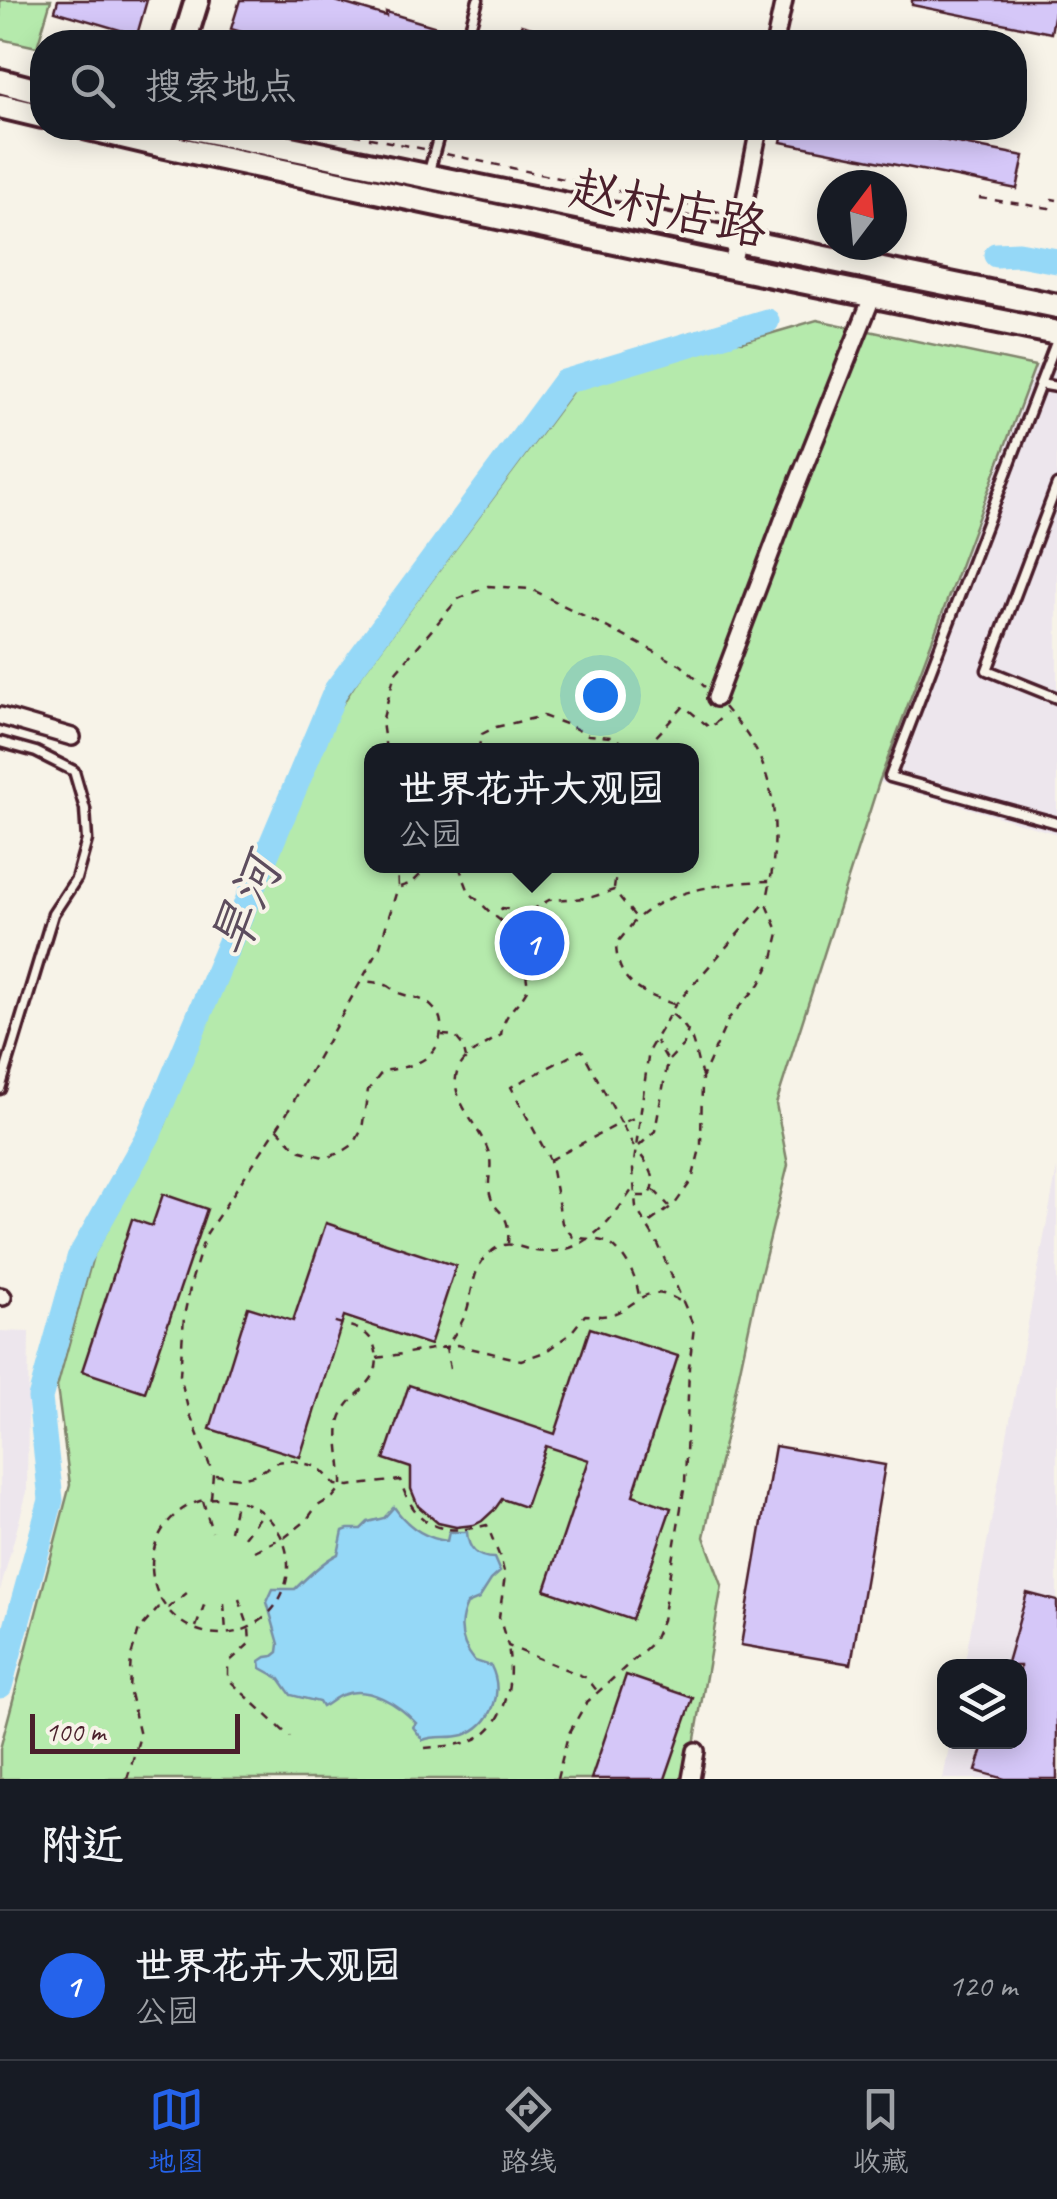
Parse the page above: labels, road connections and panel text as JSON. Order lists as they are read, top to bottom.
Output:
{
  "streets": {
    "main road": ["赵村店路"]
  },
  "water": ["旱河"],
  "scale_bar": "100 m",
  "north": "top",
  "page": {
    "search": "搜索地点",
    "popup": ["世界花卉大观园", "公园"],
    "pins": "1",
    "scale": "100 m",
    "heading": "附近",
    "list": [
      {
        "mark": "1",
        "name": "世界花卉大观园",
        "note": "公园",
        "value": "120 m"
      }
    ],
    "nav": ["地图", "路线", "收藏"]
  }
}
